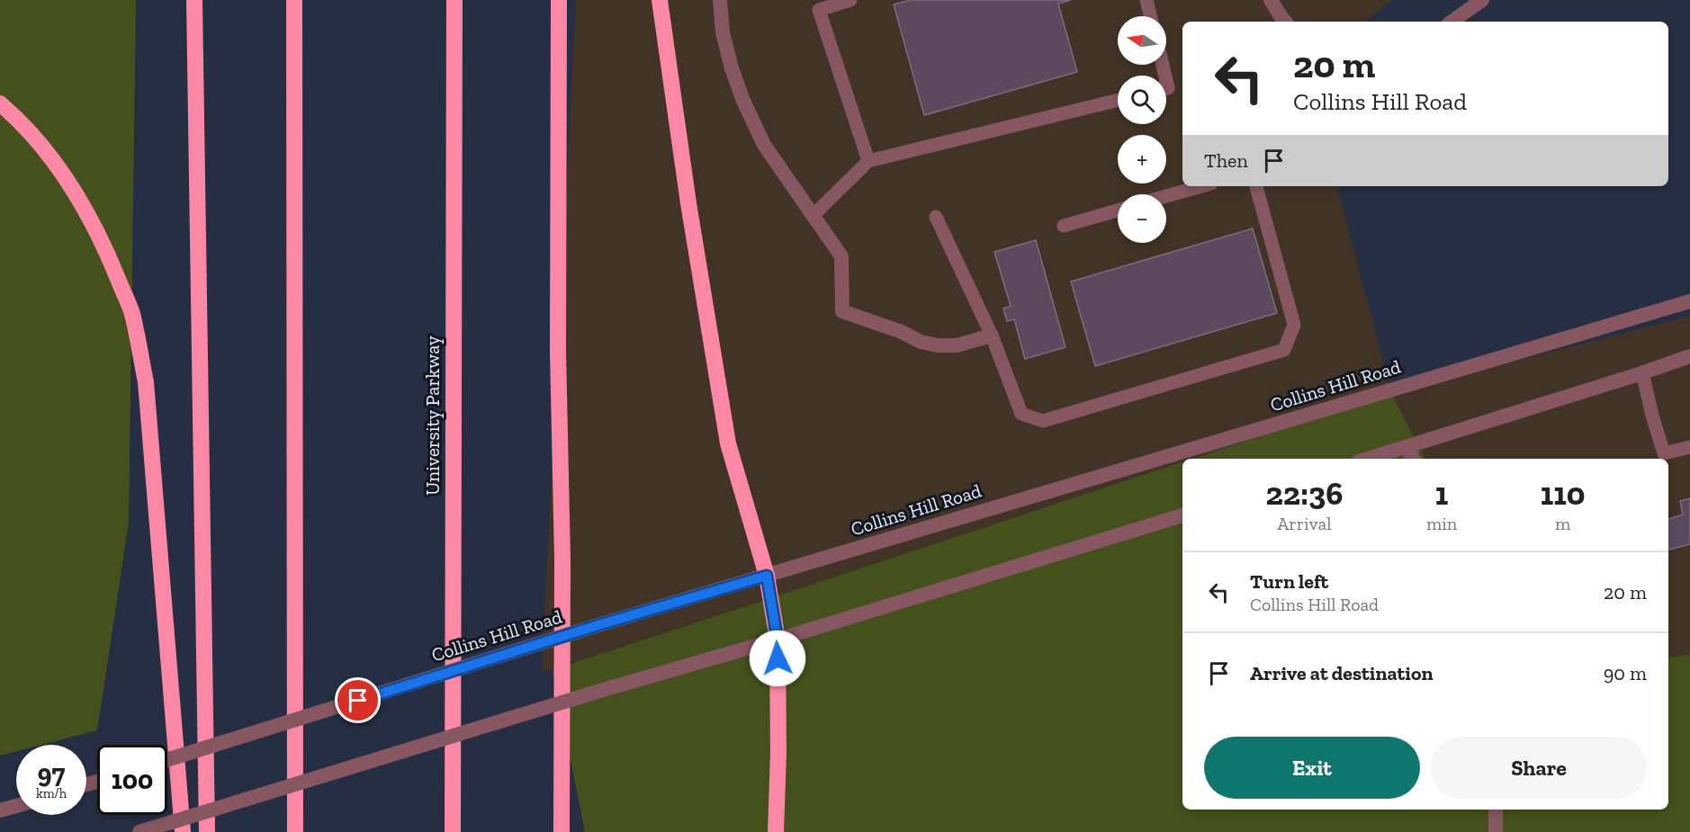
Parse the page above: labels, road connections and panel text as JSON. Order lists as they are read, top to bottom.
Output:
{
  "streets": {
    "highway": ["University Parkway"],
    "street": ["Collins Hill Road"]
  },
  "north": "left",
  "page": {
    "map_buttons": ["+", "−"],
    "turn": ["20 m", "Collins Hill Road"],
    "then": "Then",
    "eta": [
      "22:36",
      "Arrival",
      "1",
      "min",
      "110",
      "m"
    ],
    "list": [
      {
        "name": "Turn left",
        "note": "Collins Hill Road",
        "value": "20 m"
      },
      {
        "name": "Arrive at destination",
        "value": "90 m"
      }
    ],
    "buttons": ["Exit", "Share"],
    "speed": "97 km/h",
    "limit": "100"
  }
}
